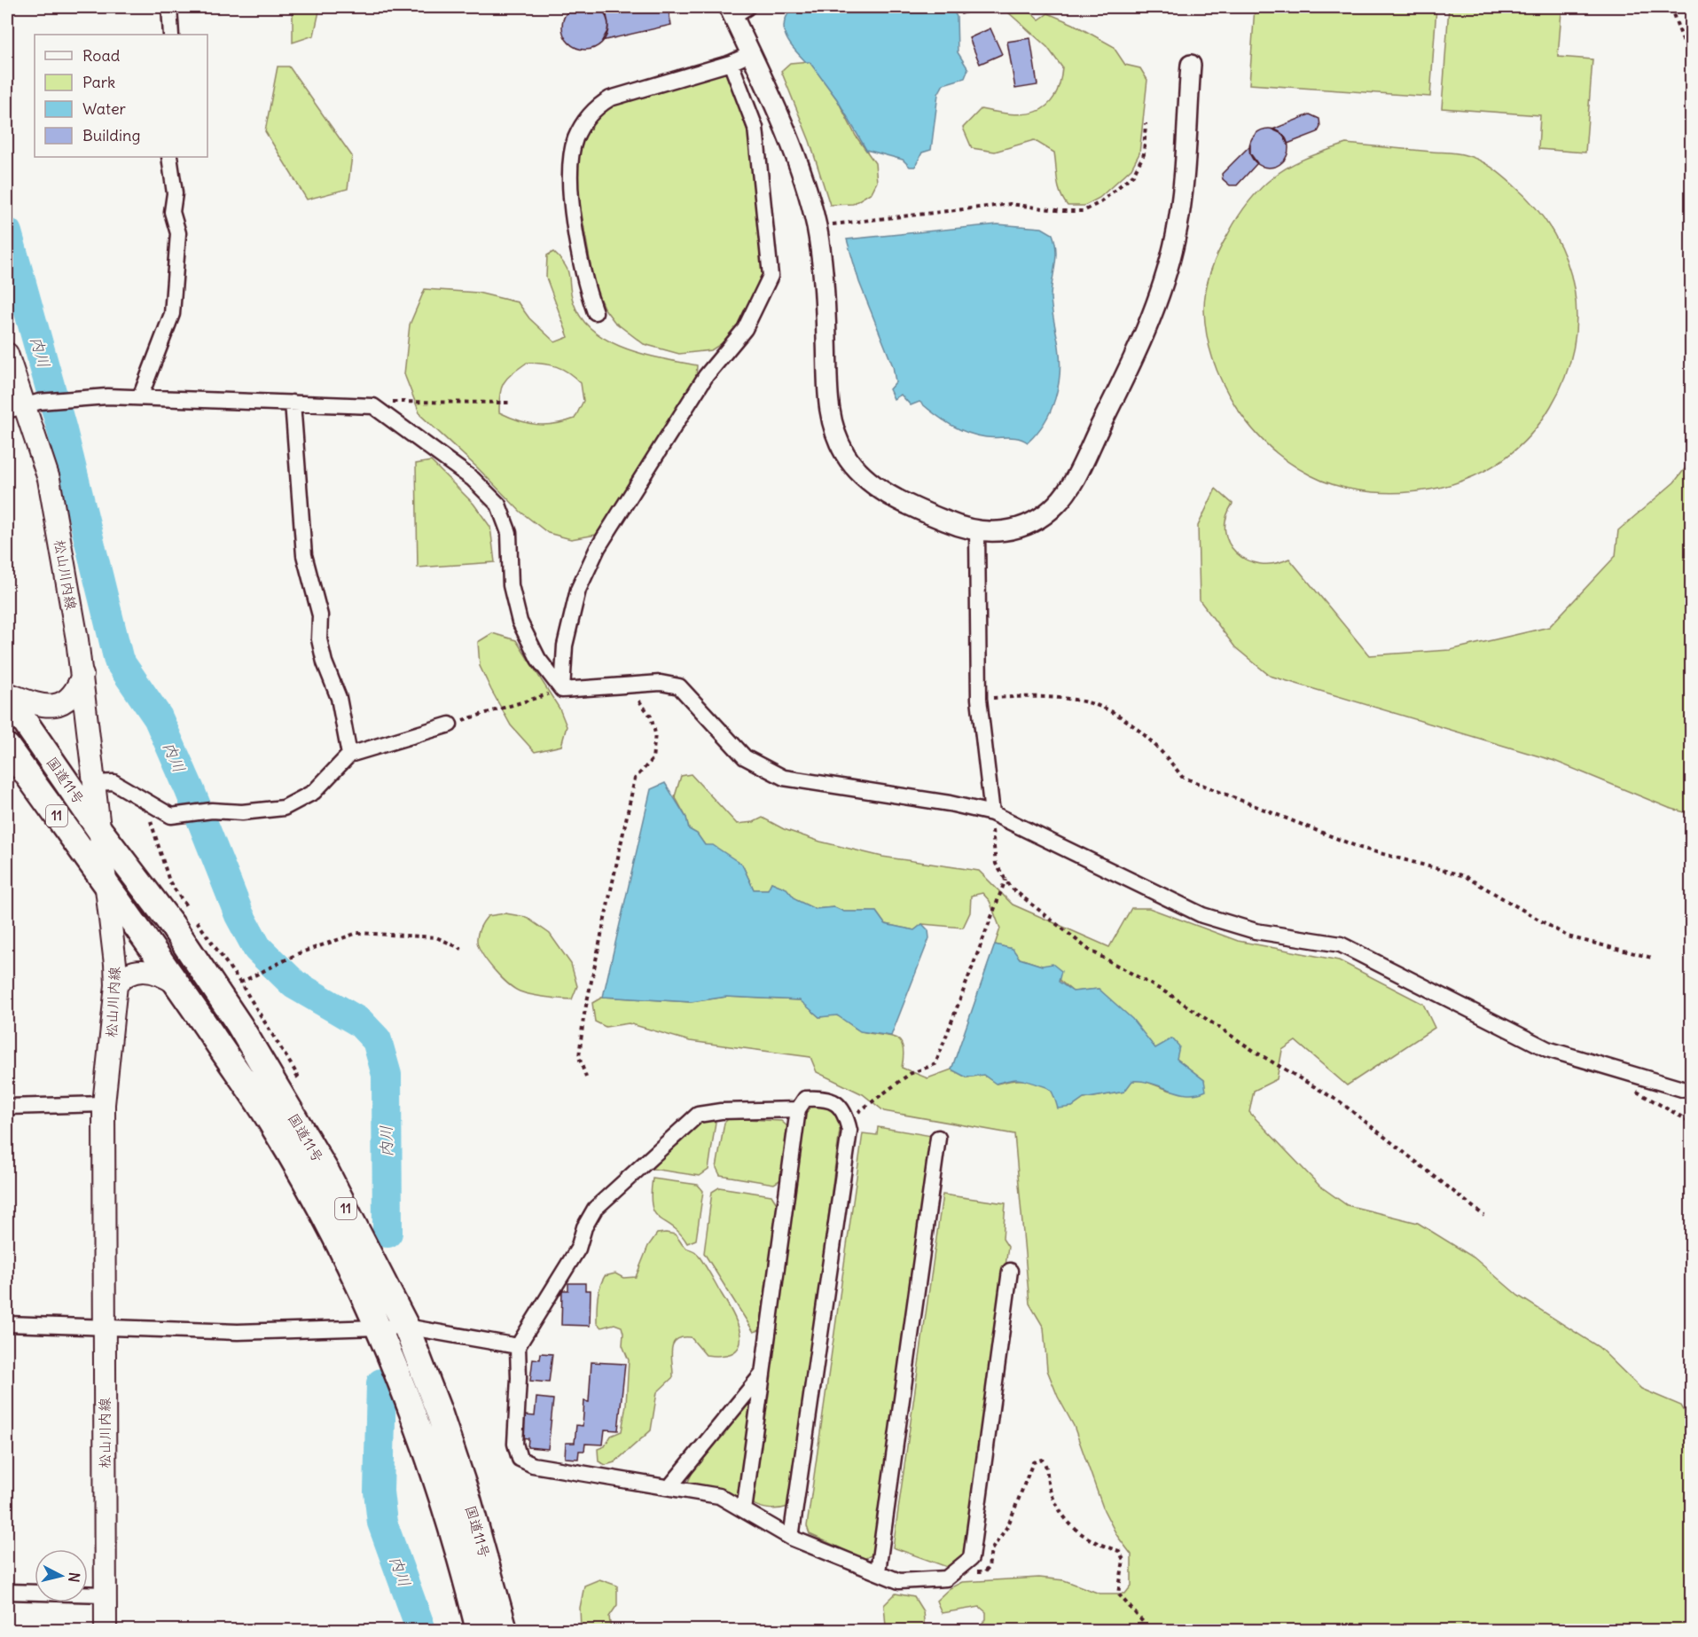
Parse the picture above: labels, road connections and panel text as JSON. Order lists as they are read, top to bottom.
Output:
{
  "streets": {
    "highway": ["国道11号", "11"],
    "main road": ["松山川内線"]
  },
  "crossings": [
    ["松山川内線", "国道11号"]
  ],
  "water": ["内川"],
  "legend": [
    "Road",
    "Park",
    "Water",
    "Building"
  ],
  "north": "right"
}
